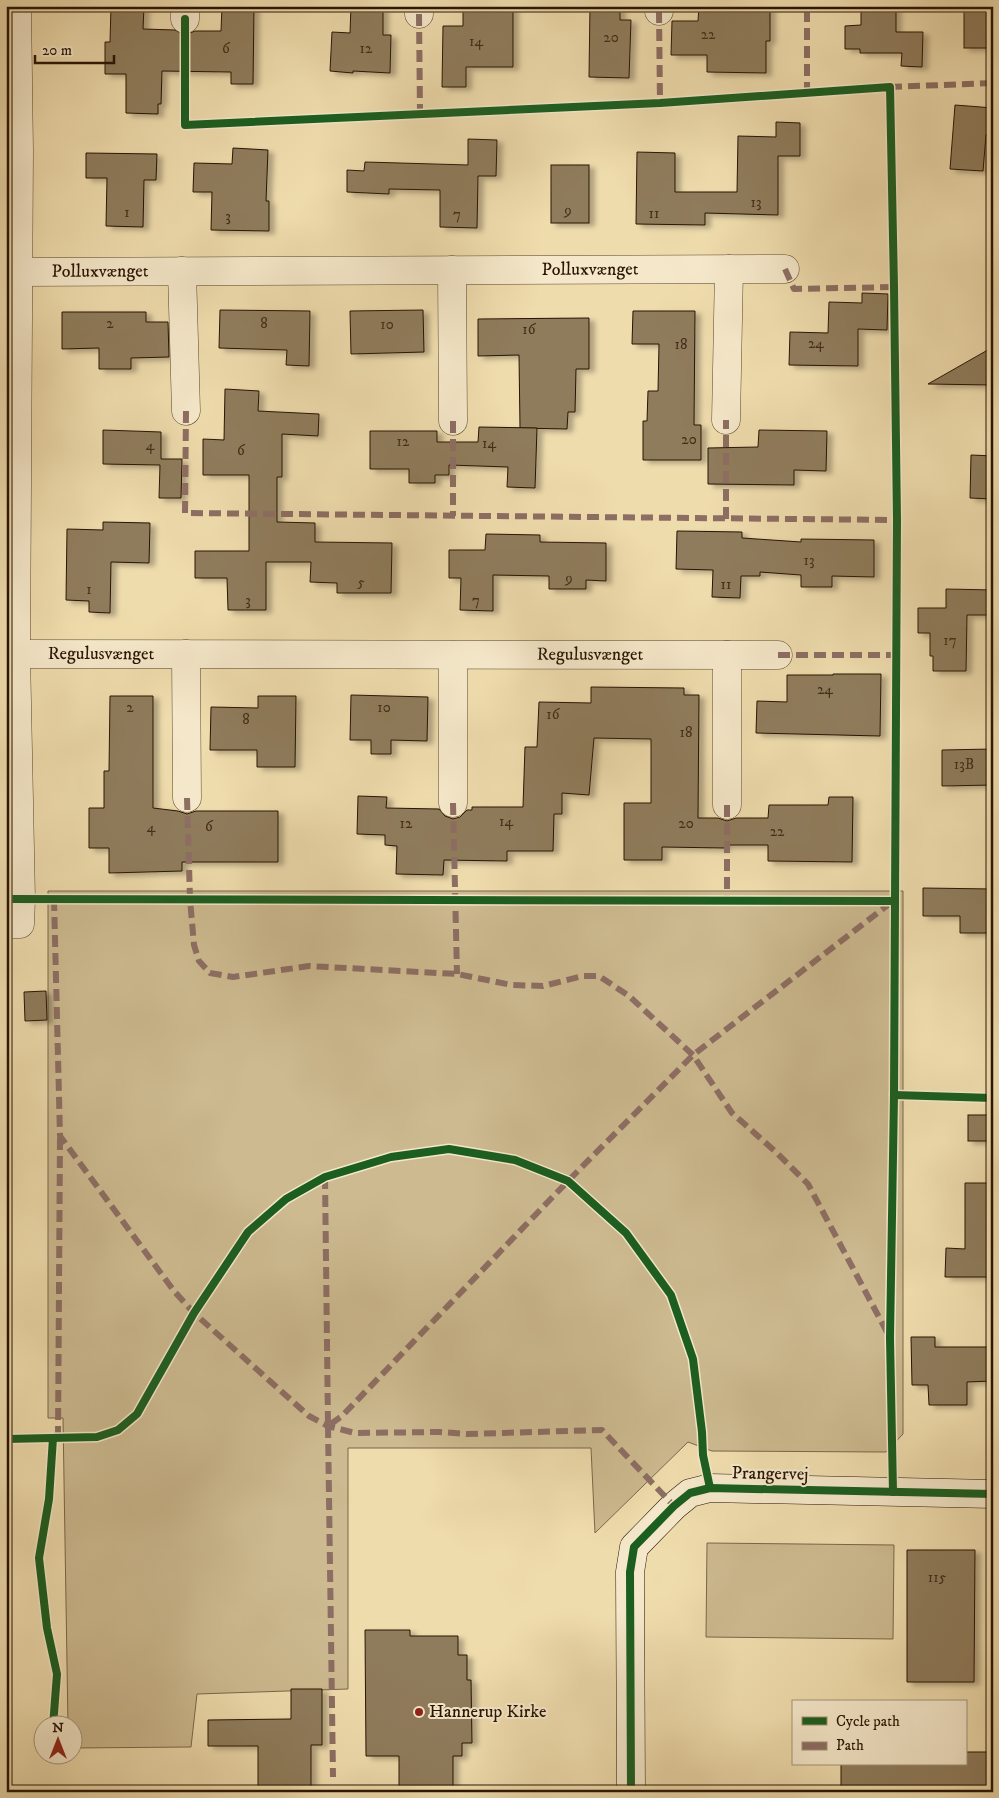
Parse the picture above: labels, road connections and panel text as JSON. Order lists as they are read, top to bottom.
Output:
{
  "streets": {
    "street": ["Polluxvænget", "Regulusvænget", "Prangervej"]
  },
  "places": ["Hannerup Kirke"],
  "house_numbers": [
    "22",
    "20",
    "14",
    "6",
    "12",
    "13",
    "9",
    "1",
    "11",
    "7",
    "3",
    "2",
    "8",
    "10",
    "16",
    "24",
    "18",
    "20",
    "12",
    "14",
    "4",
    "6",
    "13",
    "9",
    "5",
    "11",
    "1",
    "3",
    "7",
    "17",
    "24",
    "2",
    "10",
    "16",
    "8",
    "18",
    "13B",
    "14",
    "12",
    "20",
    "6",
    "4",
    "22",
    "115"
  ],
  "legend": ["Cycle path", "Path"],
  "scale_bar": "20 m",
  "north": "top"
}
